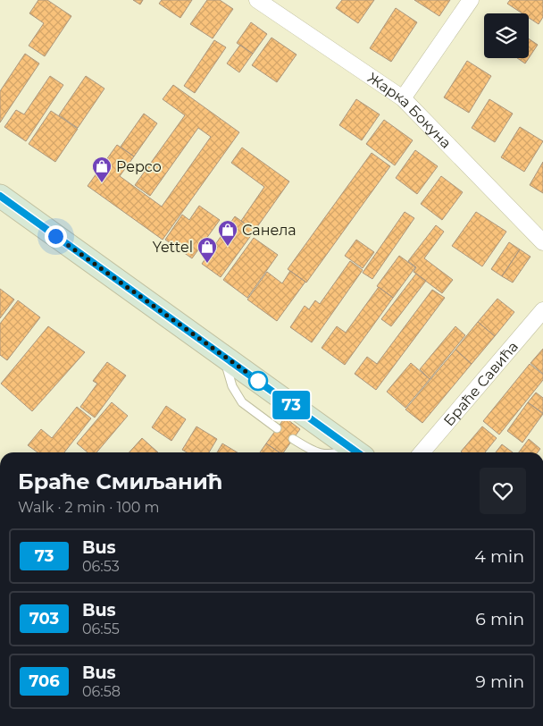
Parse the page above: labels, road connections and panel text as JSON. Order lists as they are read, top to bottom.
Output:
{
  "streets": {
    "street": ["Жарка Бокуна", "Браће Савића"]
  },
  "places": {
    "shop": ["Pepco", "Санела", "Yettel"]
  },
  "lines": ["bus line 73"],
  "page": {
    "on_map": "73",
    "heading": ["Браће Смиљанић", "Walk · 2 min · 100 m"],
    "list": [
      {
        "mark": "73",
        "name": "Bus",
        "note": "06:53",
        "value": "4 min"
      },
      {
        "mark": "703",
        "name": "Bus",
        "note": "06:55",
        "value": "6 min"
      },
      {
        "mark": "706",
        "name": "Bus",
        "note": "06:58",
        "value": "9 min"
      }
    ]
  }
}
